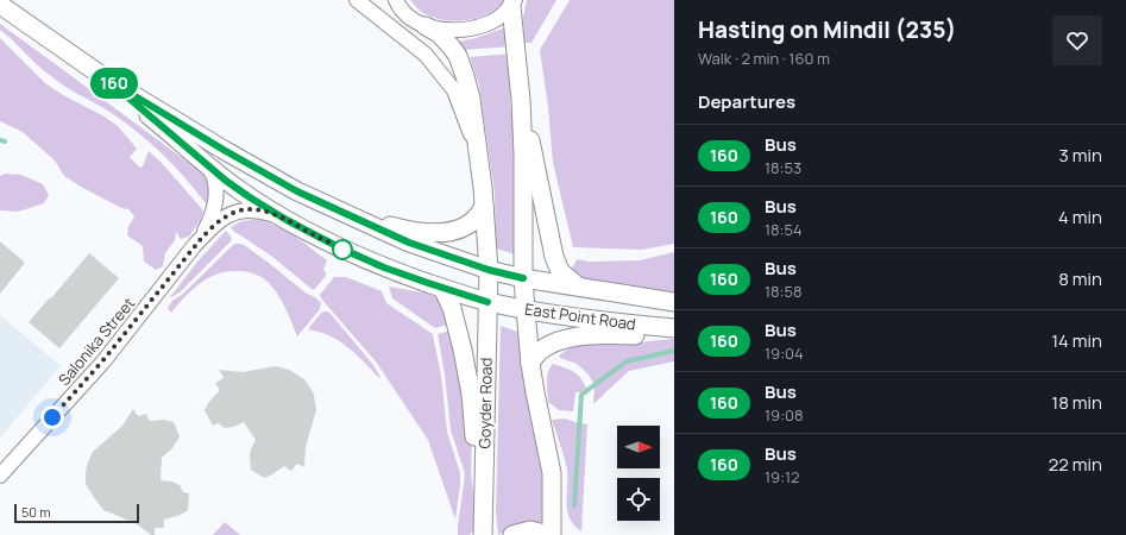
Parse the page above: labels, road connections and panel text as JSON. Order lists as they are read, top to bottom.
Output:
{
  "streets": {
    "street": ["East Point Road", "Salonika Street", "Goyder Road"]
  },
  "crossings": [
    ["East Point Road", "Salonika Street"],
    ["East Point Road", "Goyder Road"]
  ],
  "lines": ["bus line 160"],
  "scale_bar": "50 m",
  "north": "right",
  "page": {
    "on_map": "160",
    "heading": [
      ["Hasting on Mindil (235)", "Walk · 2 min · 160 m"],
      "Departures"
    ],
    "list": [
      {
        "mark": "160",
        "name": "Bus",
        "note": "18:53",
        "value": "3 min"
      },
      {
        "mark": "160",
        "name": "Bus",
        "note": "18:54",
        "value": "4 min"
      },
      {
        "mark": "160",
        "name": "Bus",
        "note": "18:58",
        "value": "8 min"
      },
      {
        "mark": "160",
        "name": "Bus",
        "note": "19:04",
        "value": "14 min"
      },
      {
        "mark": "160",
        "name": "Bus",
        "note": "19:08",
        "value": "18 min"
      },
      {
        "mark": "160",
        "name": "Bus",
        "note": "19:12",
        "value": "22 min"
      }
    ],
    "scale": "50 m"
  }
}
